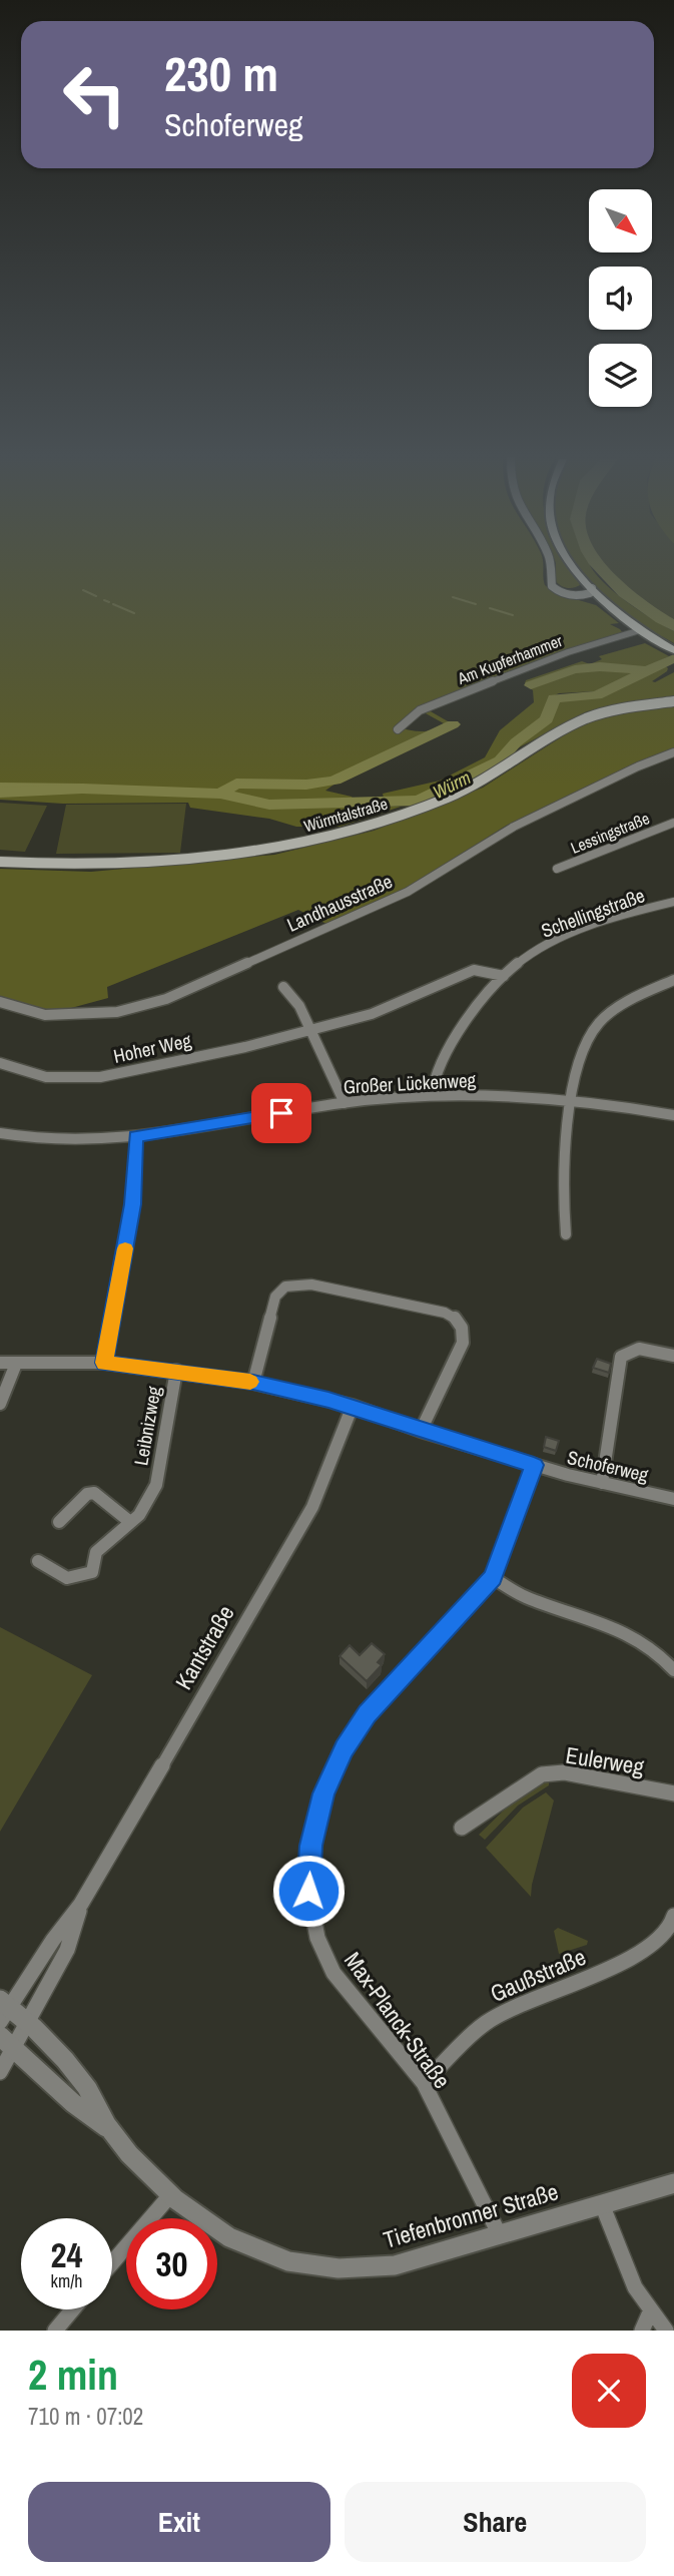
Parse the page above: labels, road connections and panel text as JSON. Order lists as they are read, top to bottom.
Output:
{
  "streets": {
    "main road": ["Würmtalstraße"],
    "street": [
      "Am Kupferhammer",
      "Lessingstraße",
      "Landhausstraße",
      "Schellingstraße",
      "Hoher Weg",
      "Großer Lückenweg",
      "Leibnizweg",
      "Schoferweg",
      "Kantstraße",
      "Eulerweg",
      "Gaußstraße",
      "Max-Planck-Straße",
      "Tiefenbronner Straße"
    ]
  },
  "crossings": [
    ["Schellingstraße", "Hoher Weg"],
    ["Schellingstraße", "Großer Lückenweg"],
    ["Leibnizweg", "Schoferweg"],
    ["Schoferweg", "Kantstraße"],
    ["Schoferweg", "Max-Planck-Straße"],
    ["Kantstraße", "Tiefenbronner Straße"],
    ["Gaußstraße", "Max-Planck-Straße"],
    ["Max-Planck-Straße", "Tiefenbronner Straße"]
  ],
  "water": ["Würm"],
  "north": "bottom right",
  "page": {
    "turn": ["230 m", "Schoferweg"],
    "speed": "24 km/h",
    "limit": "30",
    "heading": ["2 min", "710 m · 07:02"],
    "buttons": ["Exit", "Share"]
  }
}
